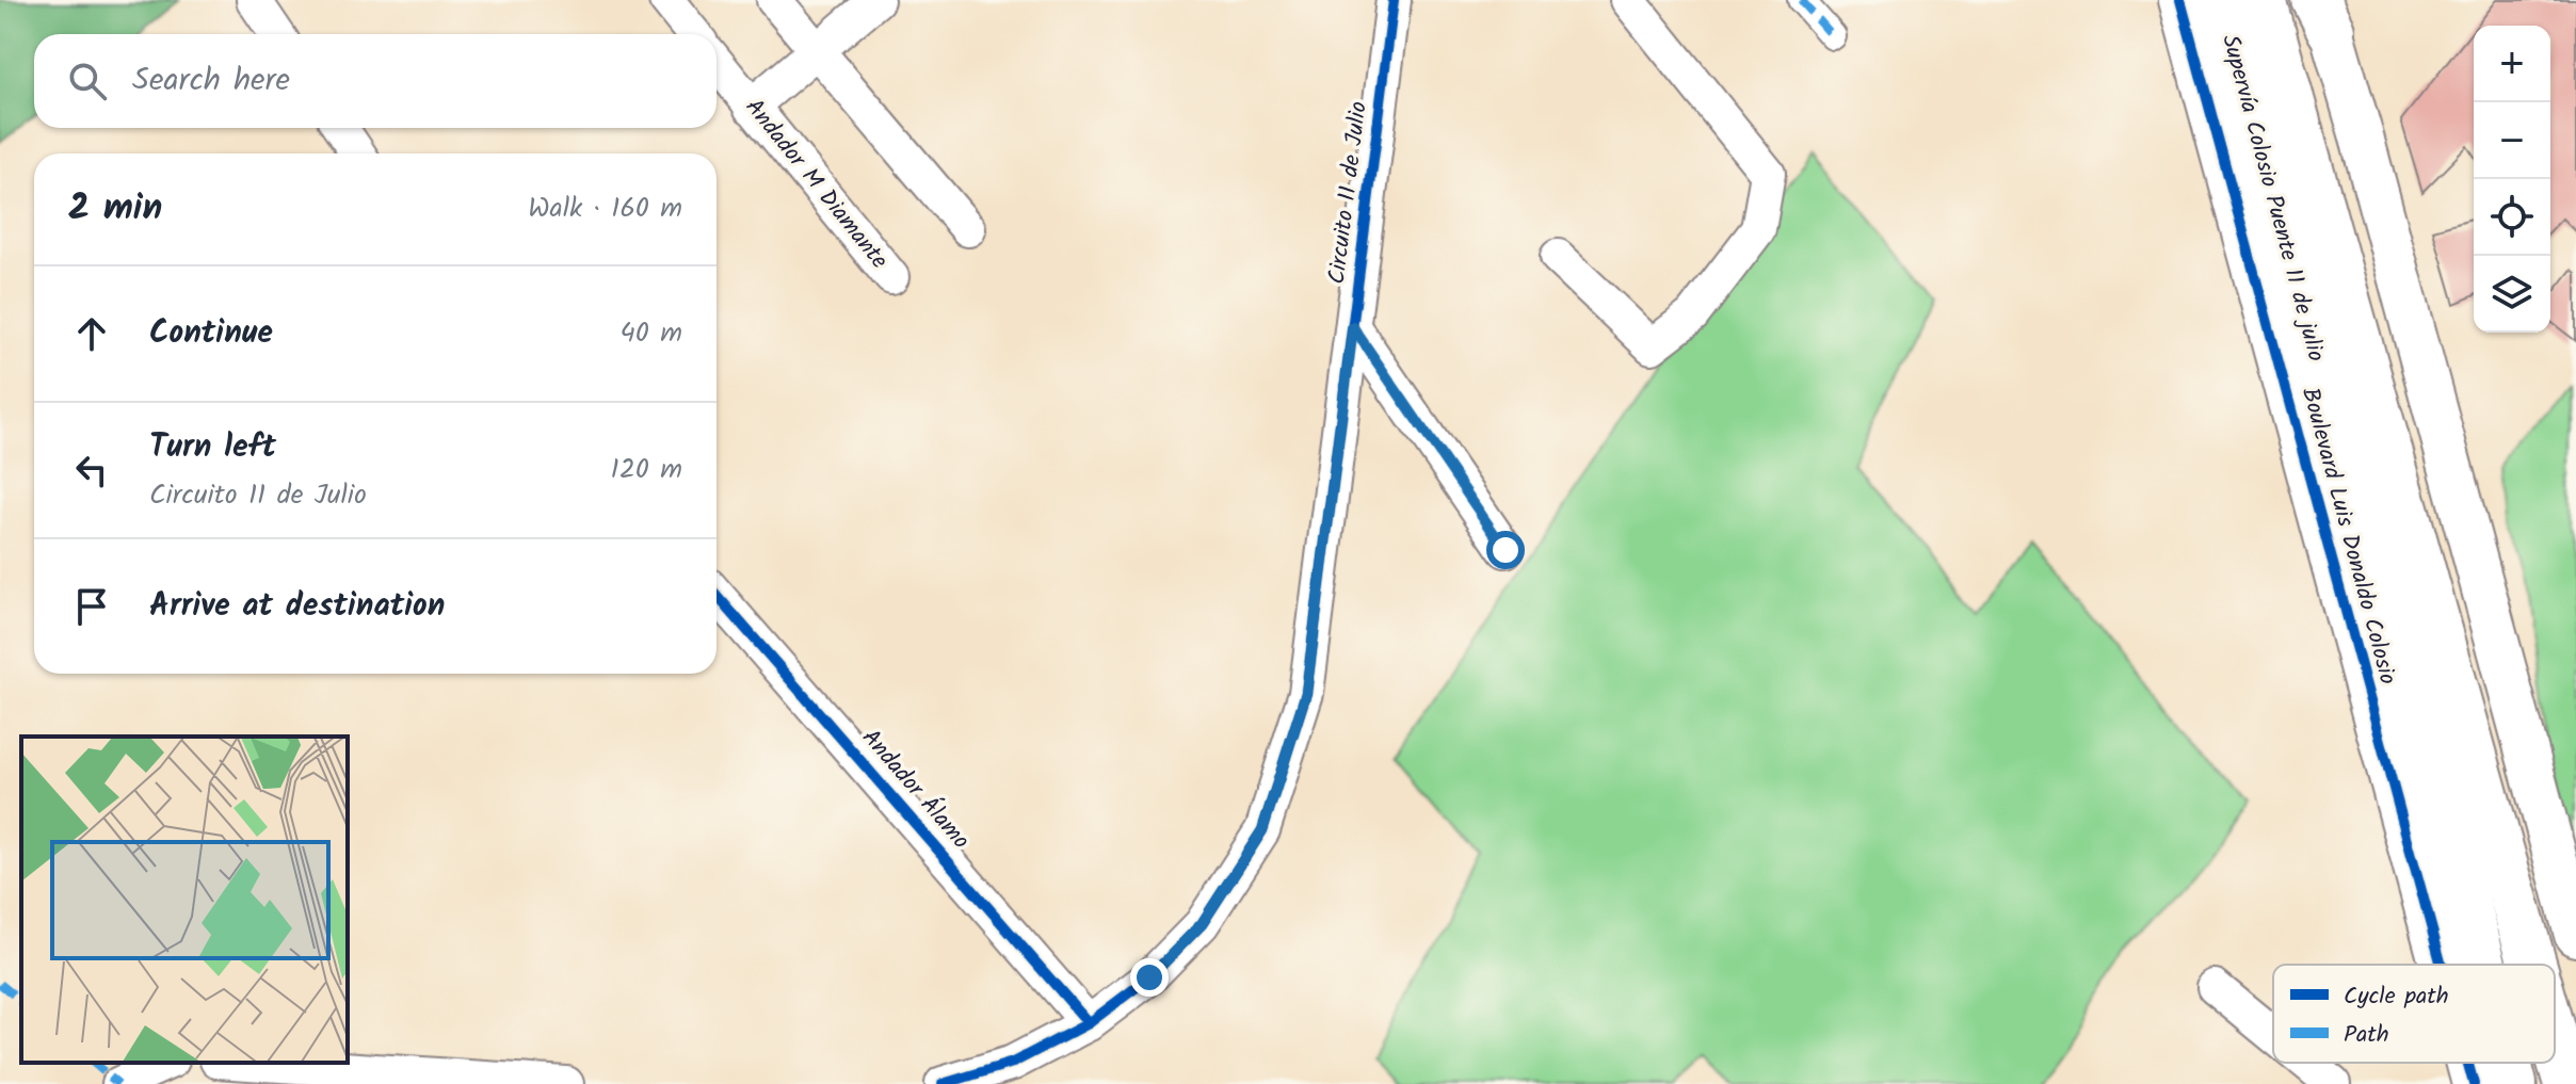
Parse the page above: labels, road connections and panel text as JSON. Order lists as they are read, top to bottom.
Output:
{
  "streets": {
    "main road": ["Supervía Colosio Puente 11 de julio"],
    "street": [
      "Andador M Diamante",
      "Circuito 11 de Julio",
      "Boulevard Luis Donaldo Colosio",
      "Andador Álamo"
    ]
  },
  "crossings": [
    ["Circuito 11 de Julio", "Andador Álamo"]
  ],
  "legend": ["Cycle path", "Path"],
  "page": {
    "map_buttons": ["+", "−"],
    "search": "Search here",
    "heading": ["2 min", "Walk · 160 m"],
    "list": [
      ["Continue", "40 m"],
      ["Turn left", "Circuito 11 de Julio", "120 m"],
      "Arrive at destination"
    ]
  }
}
